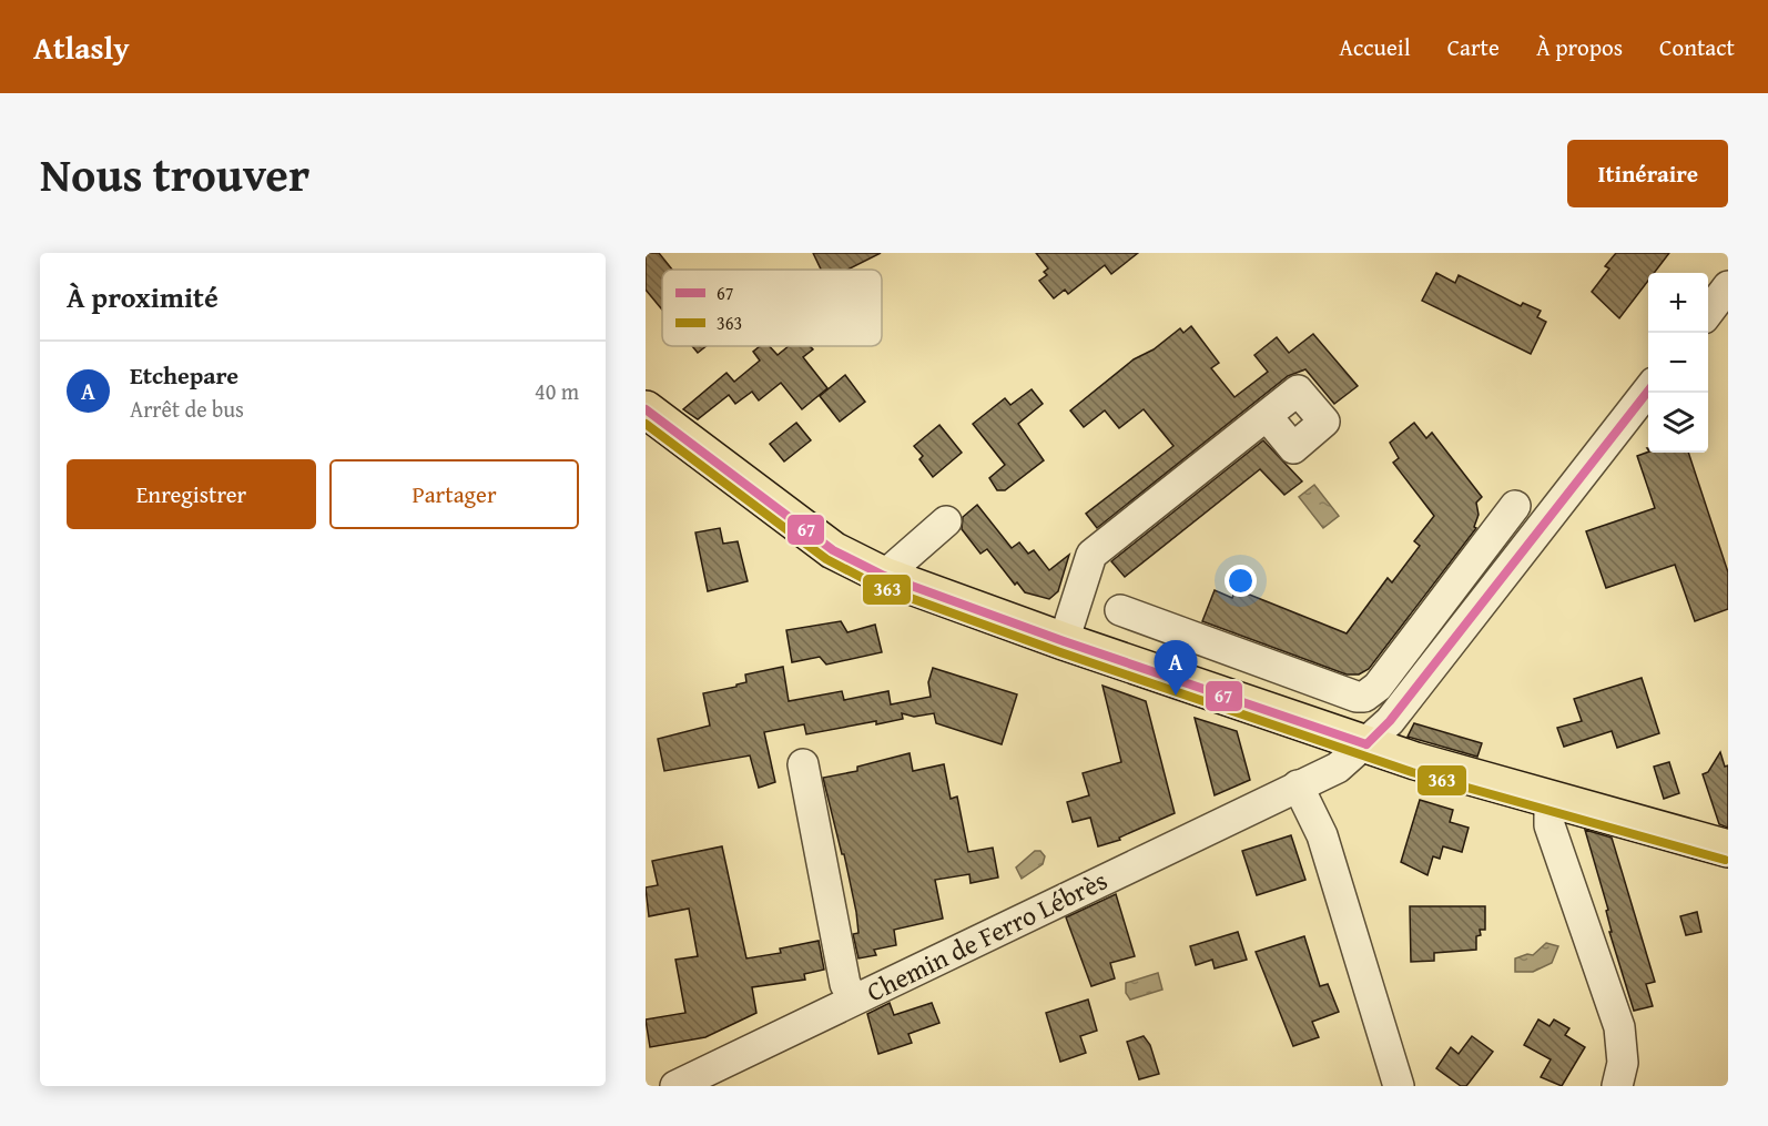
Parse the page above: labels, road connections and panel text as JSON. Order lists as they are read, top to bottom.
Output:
{
  "streets": {
    "street": ["Chemin de Ferro Lébrès"]
  },
  "lines": ["transit line 67", "transit line 363"],
  "legend": ["67", "363"],
  "page": {
    "header": "Atlasly",
    "nav": [
      "Accueil",
      "Carte",
      "À propos",
      "Contact"
    ],
    "title": "Nous trouver",
    "buttons": [
      "Itinéraire",
      ["Enregistrer", "Partager"]
    ],
    "heading": "À proximité",
    "map_buttons": ["+", "−"],
    "list": [
      {
        "mark": "A",
        "name": "Etchepare",
        "note": "Arrêt de bus",
        "value": "40 m"
      }
    ],
    "pins": "A"
  }
}
